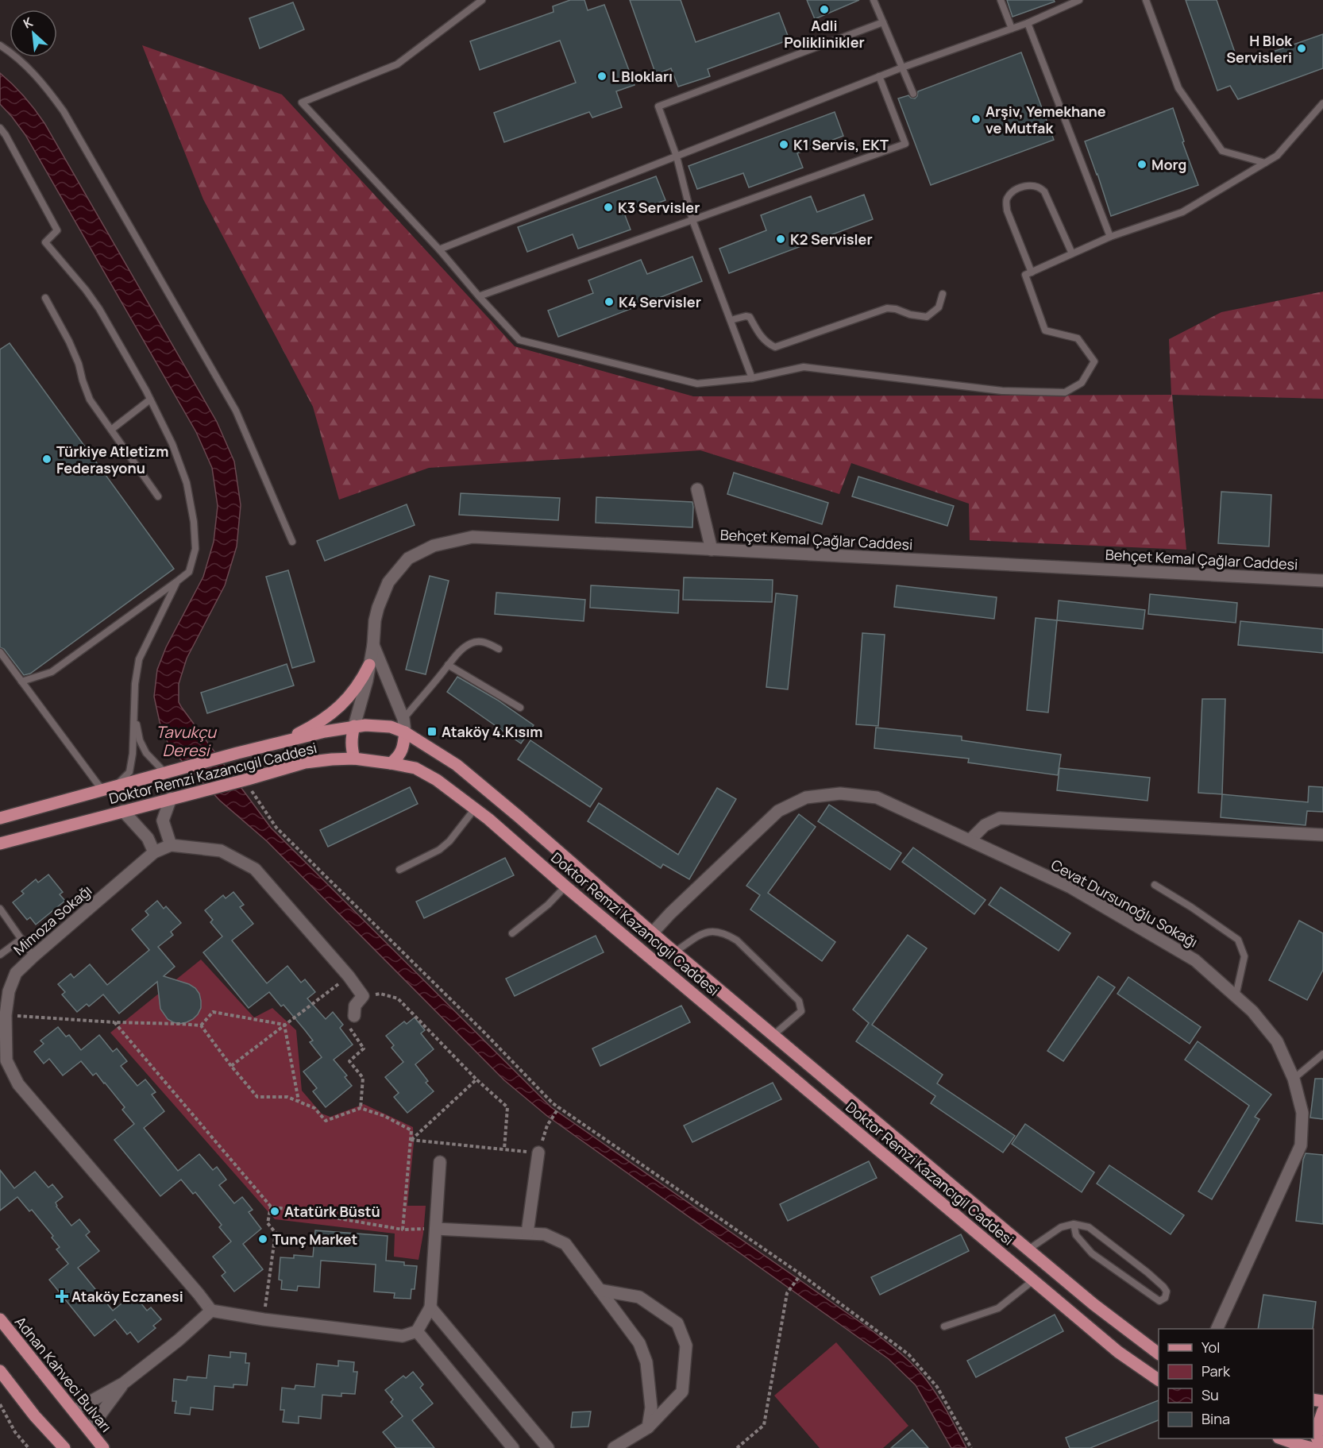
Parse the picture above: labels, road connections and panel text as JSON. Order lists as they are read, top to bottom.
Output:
{
  "streets": {
    "main road": ["Doktor Remzi Kazancıgil Caddesi", "Adnan Kahveci Bulvarı"],
    "street": ["Behçet Kemal Çağlar Caddesi", "Cevat Dursunoğlu Sokağı", "Mimoza Sokağı"]
  },
  "crossings": [
    ["Behçet Kemal Çağlar Caddesi", "Doktor Remzi Kazancıgil Caddesi"],
    ["Doktor Remzi Kazancıgil Caddesi", "Cevat Dursunoğlu Sokağı"]
  ],
  "water": ["Tavukçu Deresi"],
  "places": {
    "other": [
      "Adli Poliklinikler",
      "H Blok Servisleri",
      "L Blokları",
      "Arşiv, Yemekhane ve Mutfak",
      "K1 Servis, EKT",
      "Morg",
      "K3 Servisler",
      "K2 Servisler",
      "K4 Servisler",
      "Türkiye Atletizm Federasyonu",
      "Atatürk Büstü",
      "Tunç Market"
    ],
    "transit": ["Ataköy 4.Kısım"],
    "health": ["Ataköy Eczanesi"]
  },
  "legend": [
    "Yol",
    "Park",
    "Su",
    "Bina"
  ],
  "north": "top left"
}
